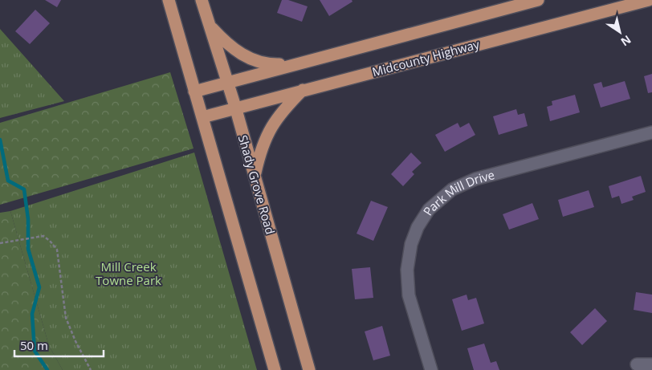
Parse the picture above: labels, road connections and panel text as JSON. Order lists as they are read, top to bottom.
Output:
{
  "streets": {
    "main road": ["Midcounty Highway", "Shady Grove Road"],
    "street": ["Park Mill Drive"]
  },
  "crossings": [
    ["Midcounty Highway", "Shady Grove Road"]
  ],
  "parks": ["Mill Creek Towne Park"],
  "scale_bar": "50 m",
  "north": "bottom right"
}
